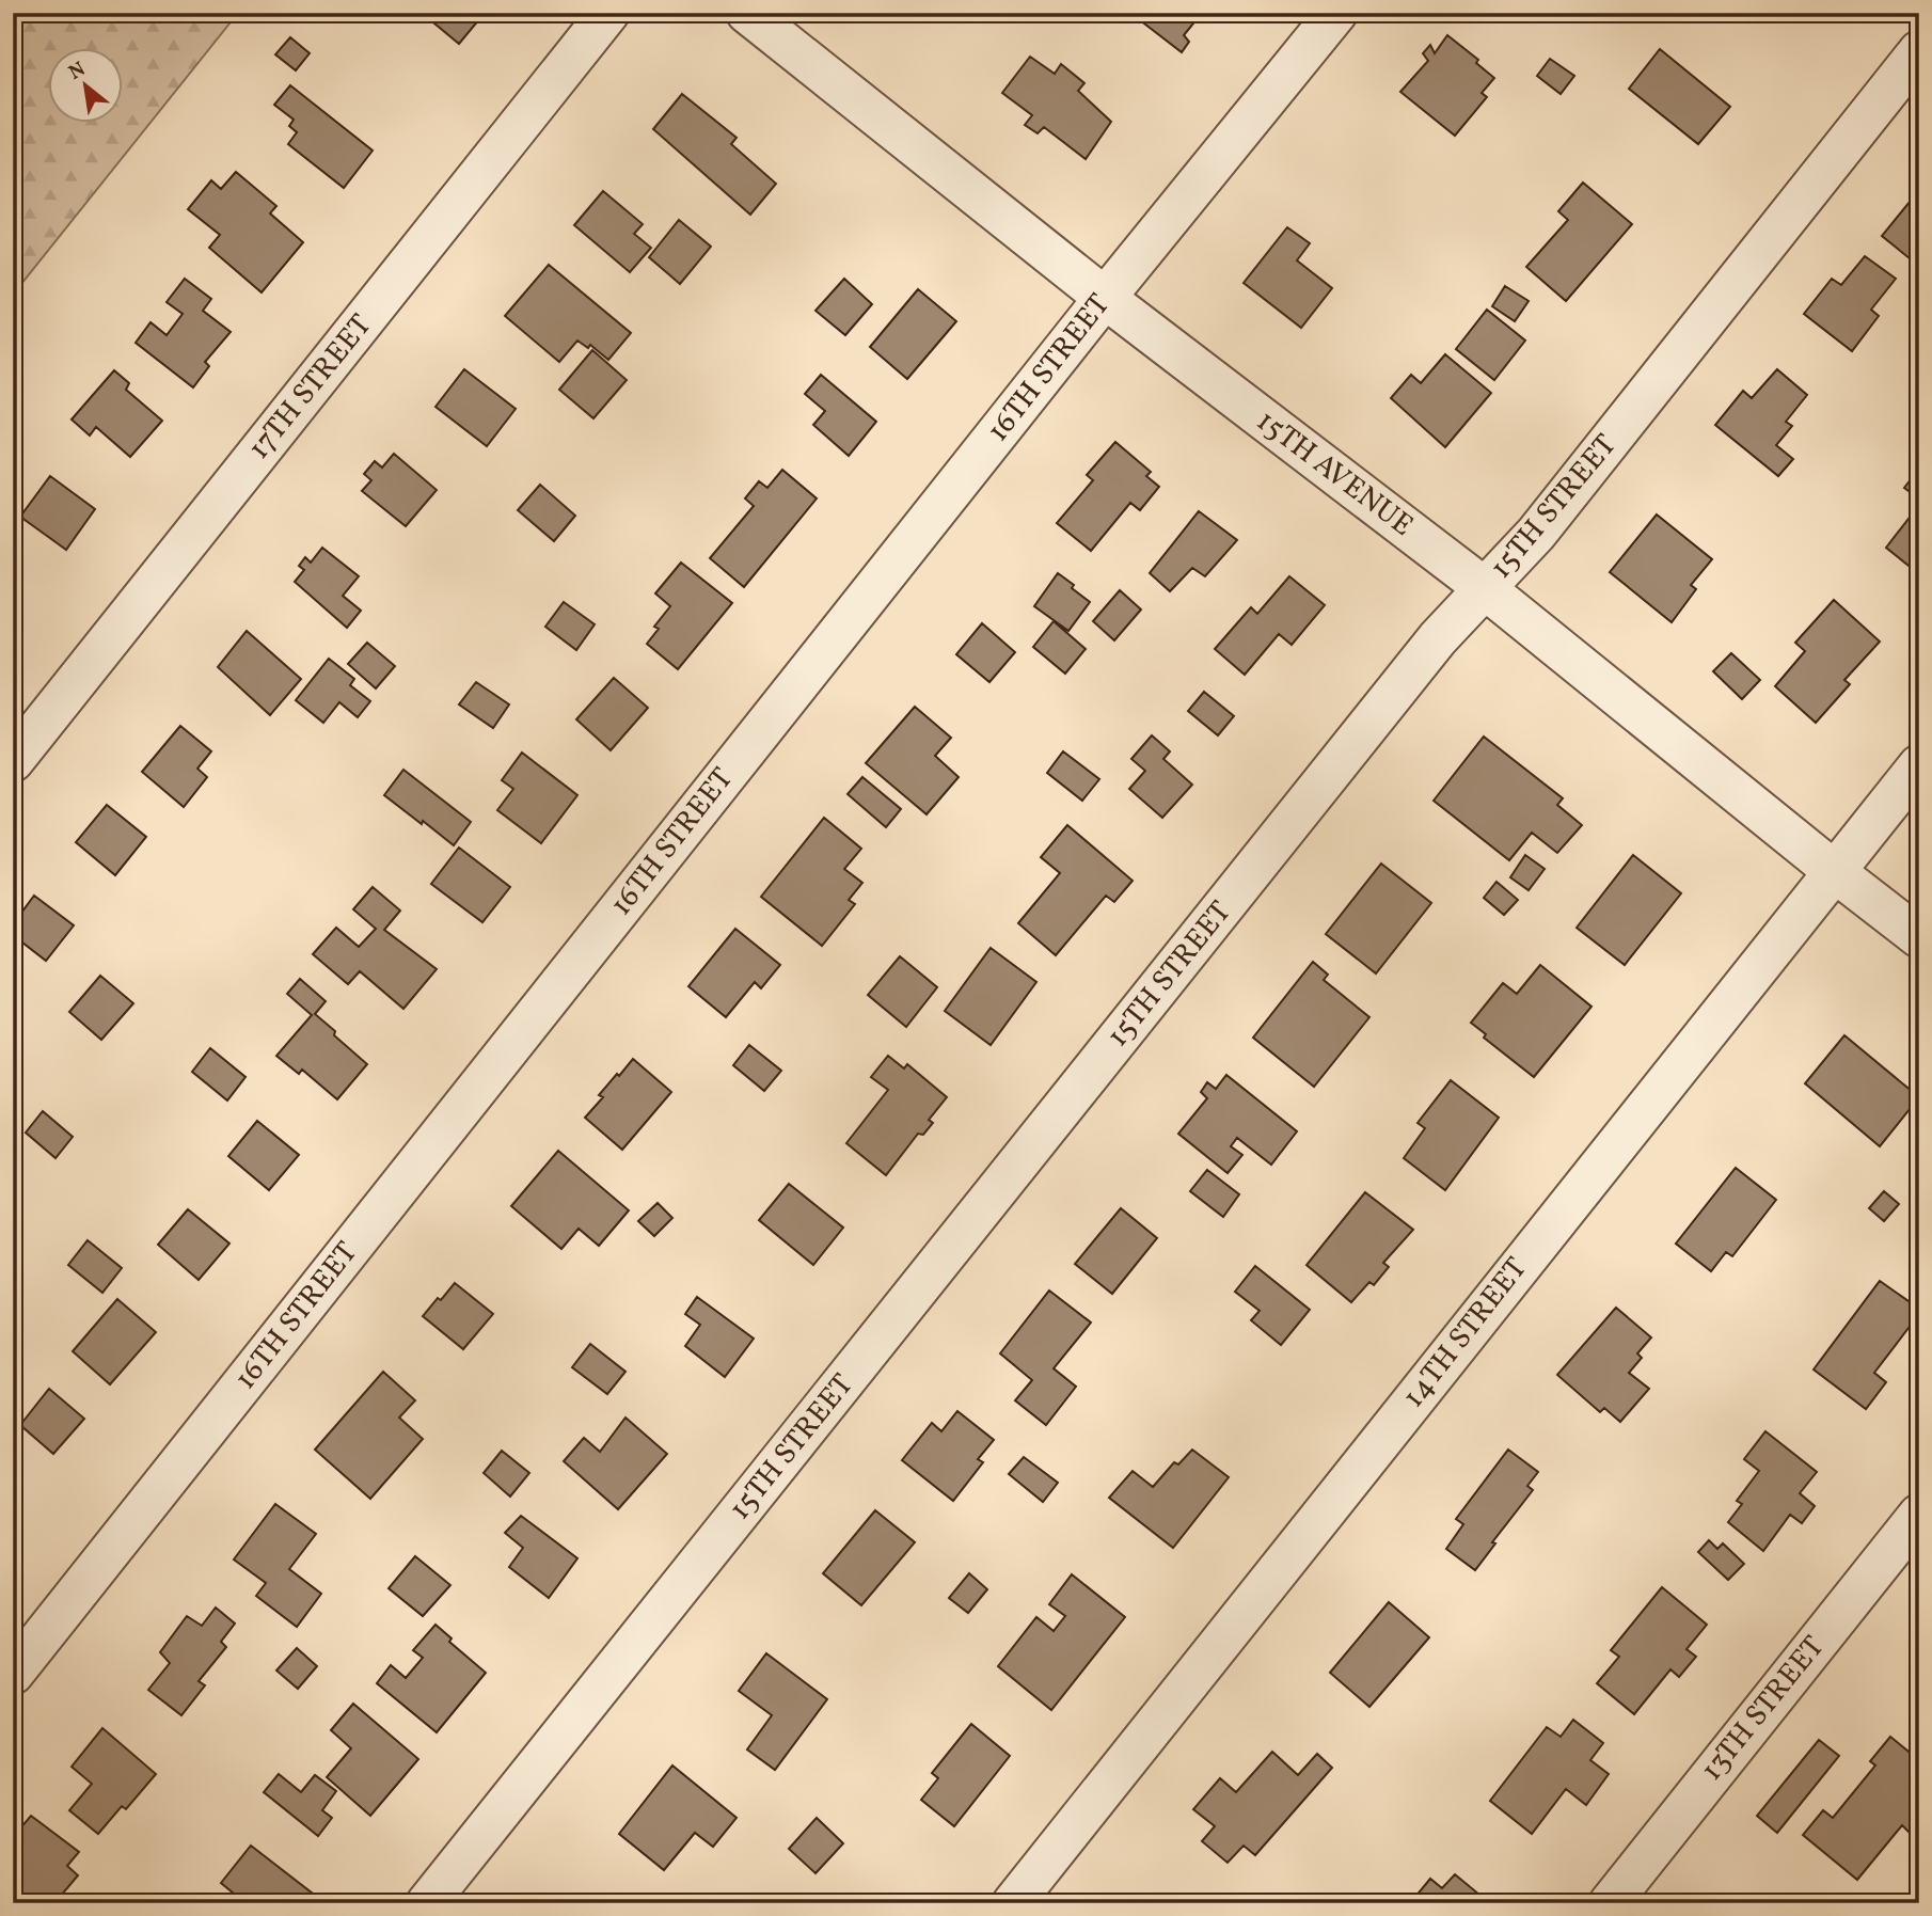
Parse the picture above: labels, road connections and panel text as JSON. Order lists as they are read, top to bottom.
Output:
{
  "streets": {
    "street": [
      "16TH STREET",
      "17TH STREET",
      "15TH AVENUE",
      "15TH STREET",
      "14TH STREET",
      "13TH STREET"
    ]
  },
  "crossings": [
    ["16TH STREET", "15TH AVENUE"],
    ["15TH AVENUE", "15TH STREET"],
    ["15TH AVENUE", "14TH STREET"]
  ],
  "north": "top left"
}
